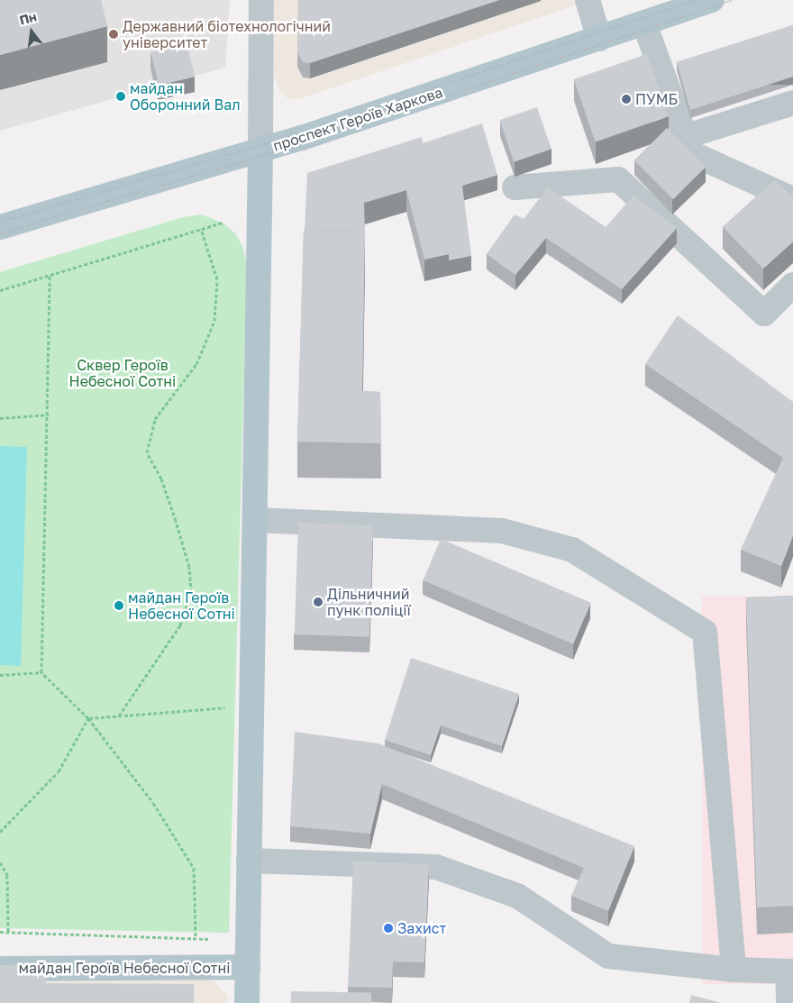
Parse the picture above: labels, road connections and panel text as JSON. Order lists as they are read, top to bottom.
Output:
{
  "streets": {
    "main road": ["проспект Героїв Харкова", "майдан Героїв Небесної Сотні"]
  },
  "crossings": [
    ["проспект Героїв Харкова", "майдан Героїв Небесної Сотні"]
  ],
  "parks": ["Сквер Героїв Небесної Сотні"],
  "places": [
    "Державний біотехнологічний університет",
    "майдан Оборонний Вал",
    "ПУМБ",
    "Дільничний пунк поліції",
    "майдан Героїв Небесної Сотні",
    "Захист"
  ],
  "north": "top"
}
